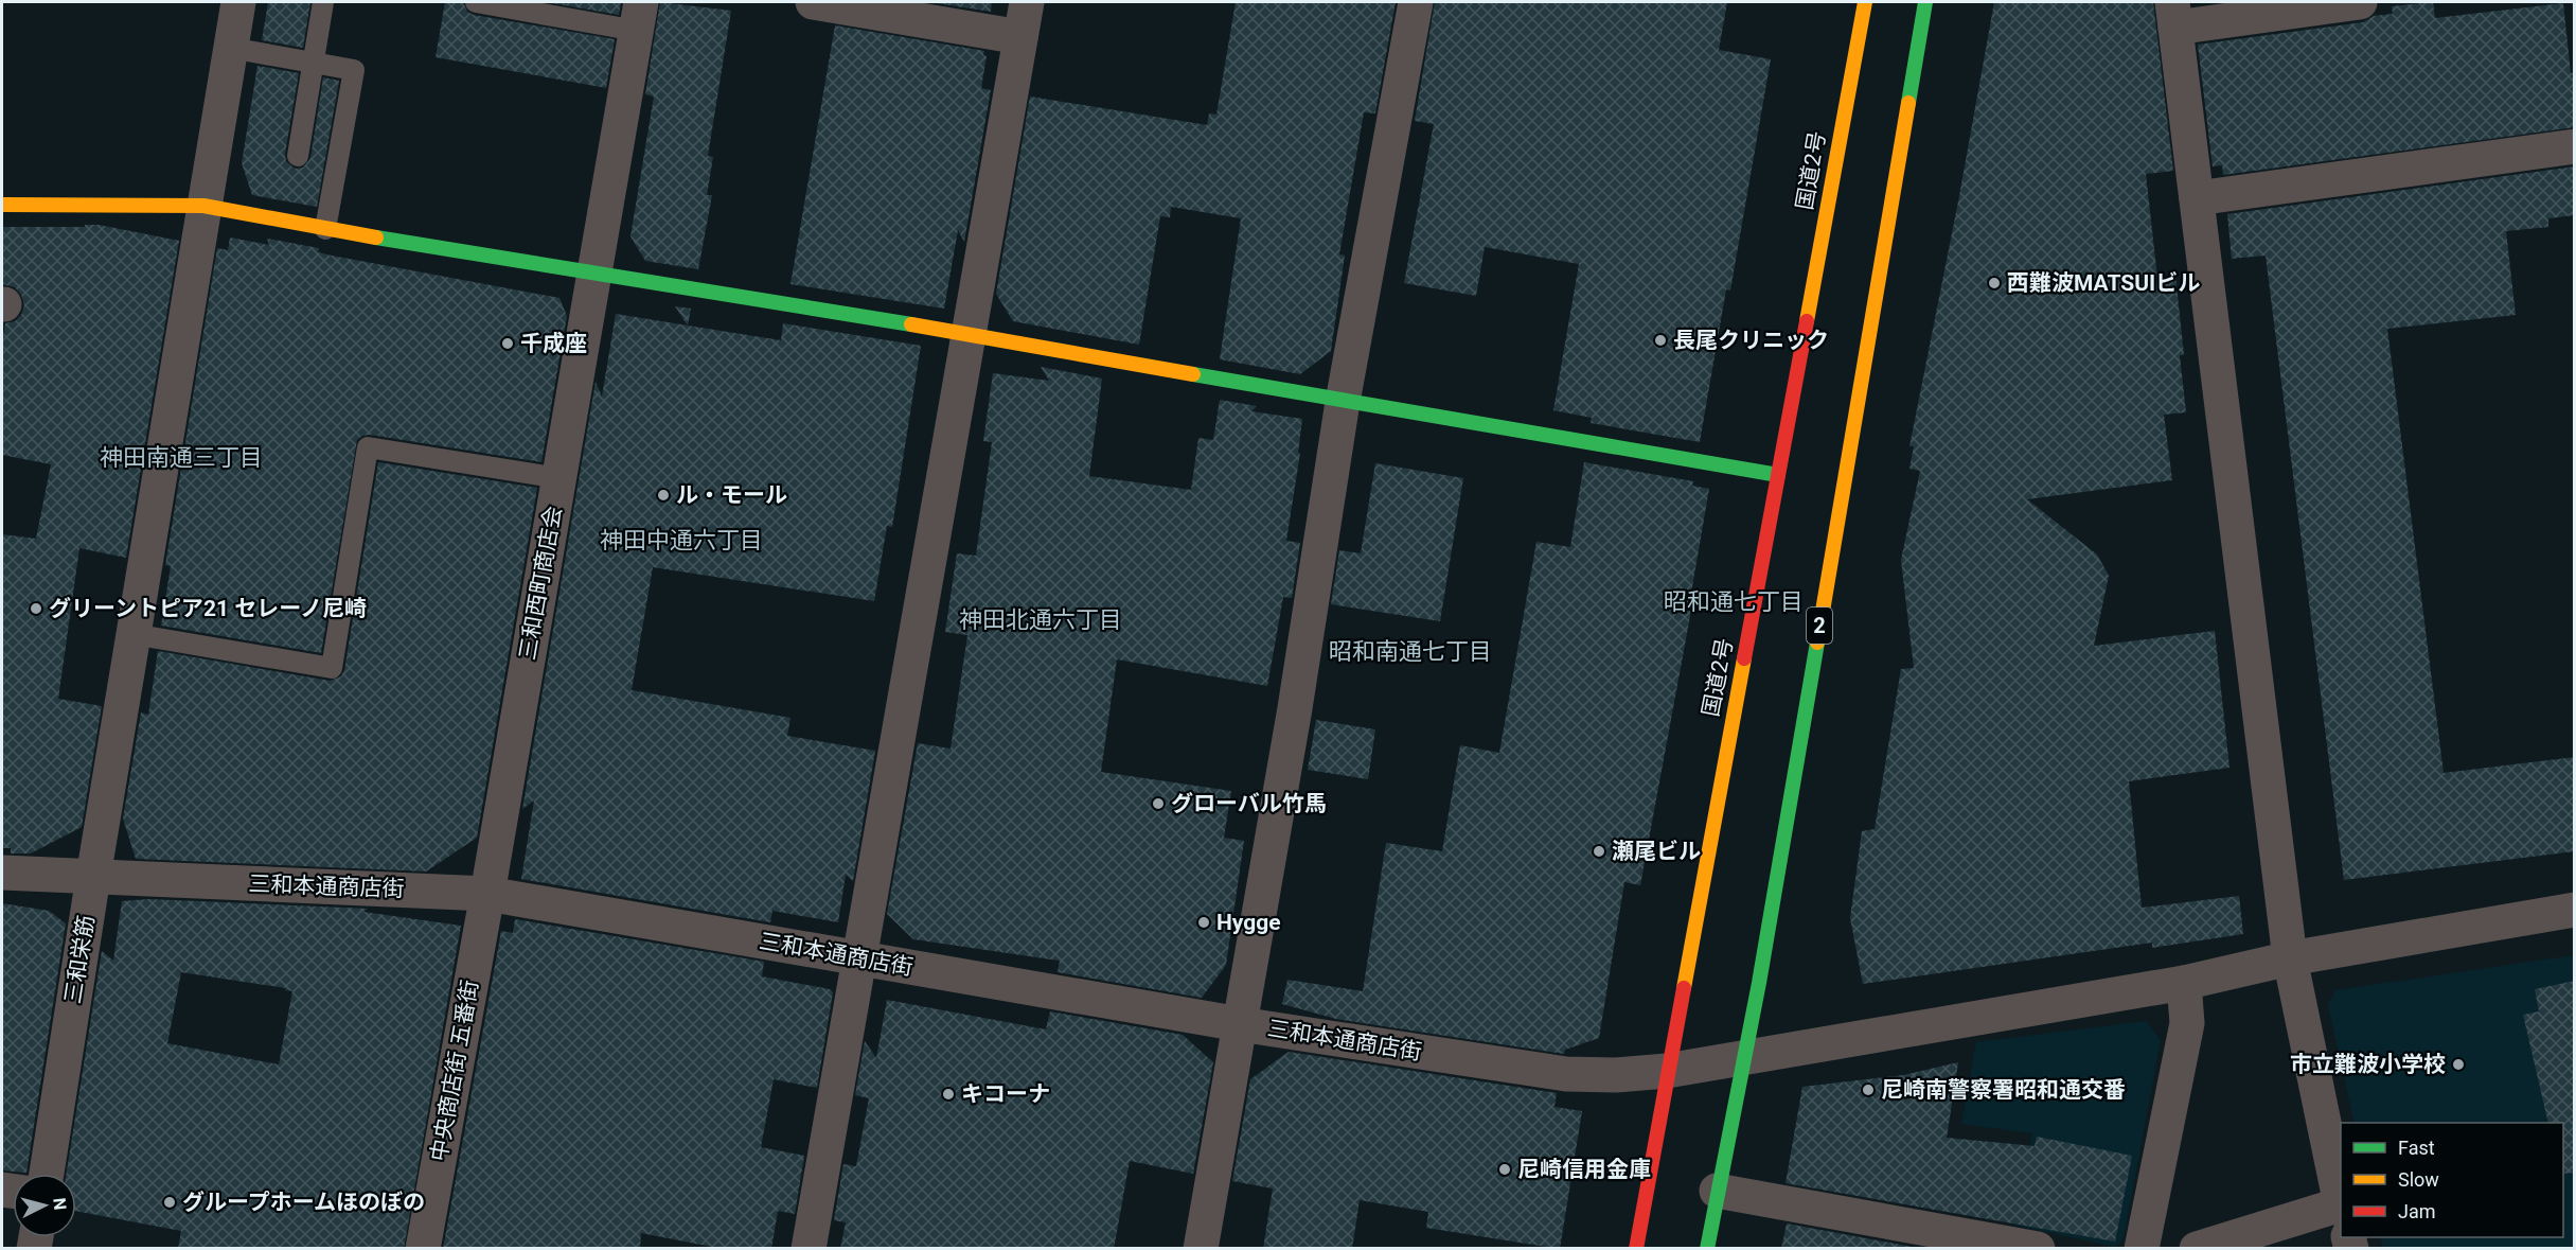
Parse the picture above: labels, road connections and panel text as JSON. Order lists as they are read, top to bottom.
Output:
{
  "streets": {
    "main road": ["国道2号", "2"],
    "street": [
      "三和西町商店会",
      "三和本通商店街",
      "三和栄筋",
      "中央商店街 五番街"
    ]
  },
  "crossings": [
    ["国道2号", "三和本通商店街"],
    ["三和西町商店会", "三和本通商店街"],
    ["三和西町商店会", "中央商店街 五番街"],
    ["2", "三和本通商店街"],
    ["三和本通商店街", "三和栄筋"],
    ["三和本通商店街", "中央商店街 五番街"]
  ],
  "districts": [
    "神田南通三丁目",
    "神田中通六丁目",
    "昭和通七丁目",
    "神田北通六丁目",
    "昭和南通七丁目"
  ],
  "places": [
    "西難波MATSUIビル",
    "長尾クリニック",
    "千成座",
    "ル・モール",
    "グリーントピア21 セレーノ尼崎",
    "グローバル竹馬",
    "瀬尾ビル",
    "Hygge",
    "市立難波小学校",
    "尼崎南警察署昭和通交番",
    "キコーナ",
    "尼崎信用金庫",
    "グループホームほのぼの"
  ],
  "legend": ["Fast", "Slow", "Jam"],
  "north": "right"
}
